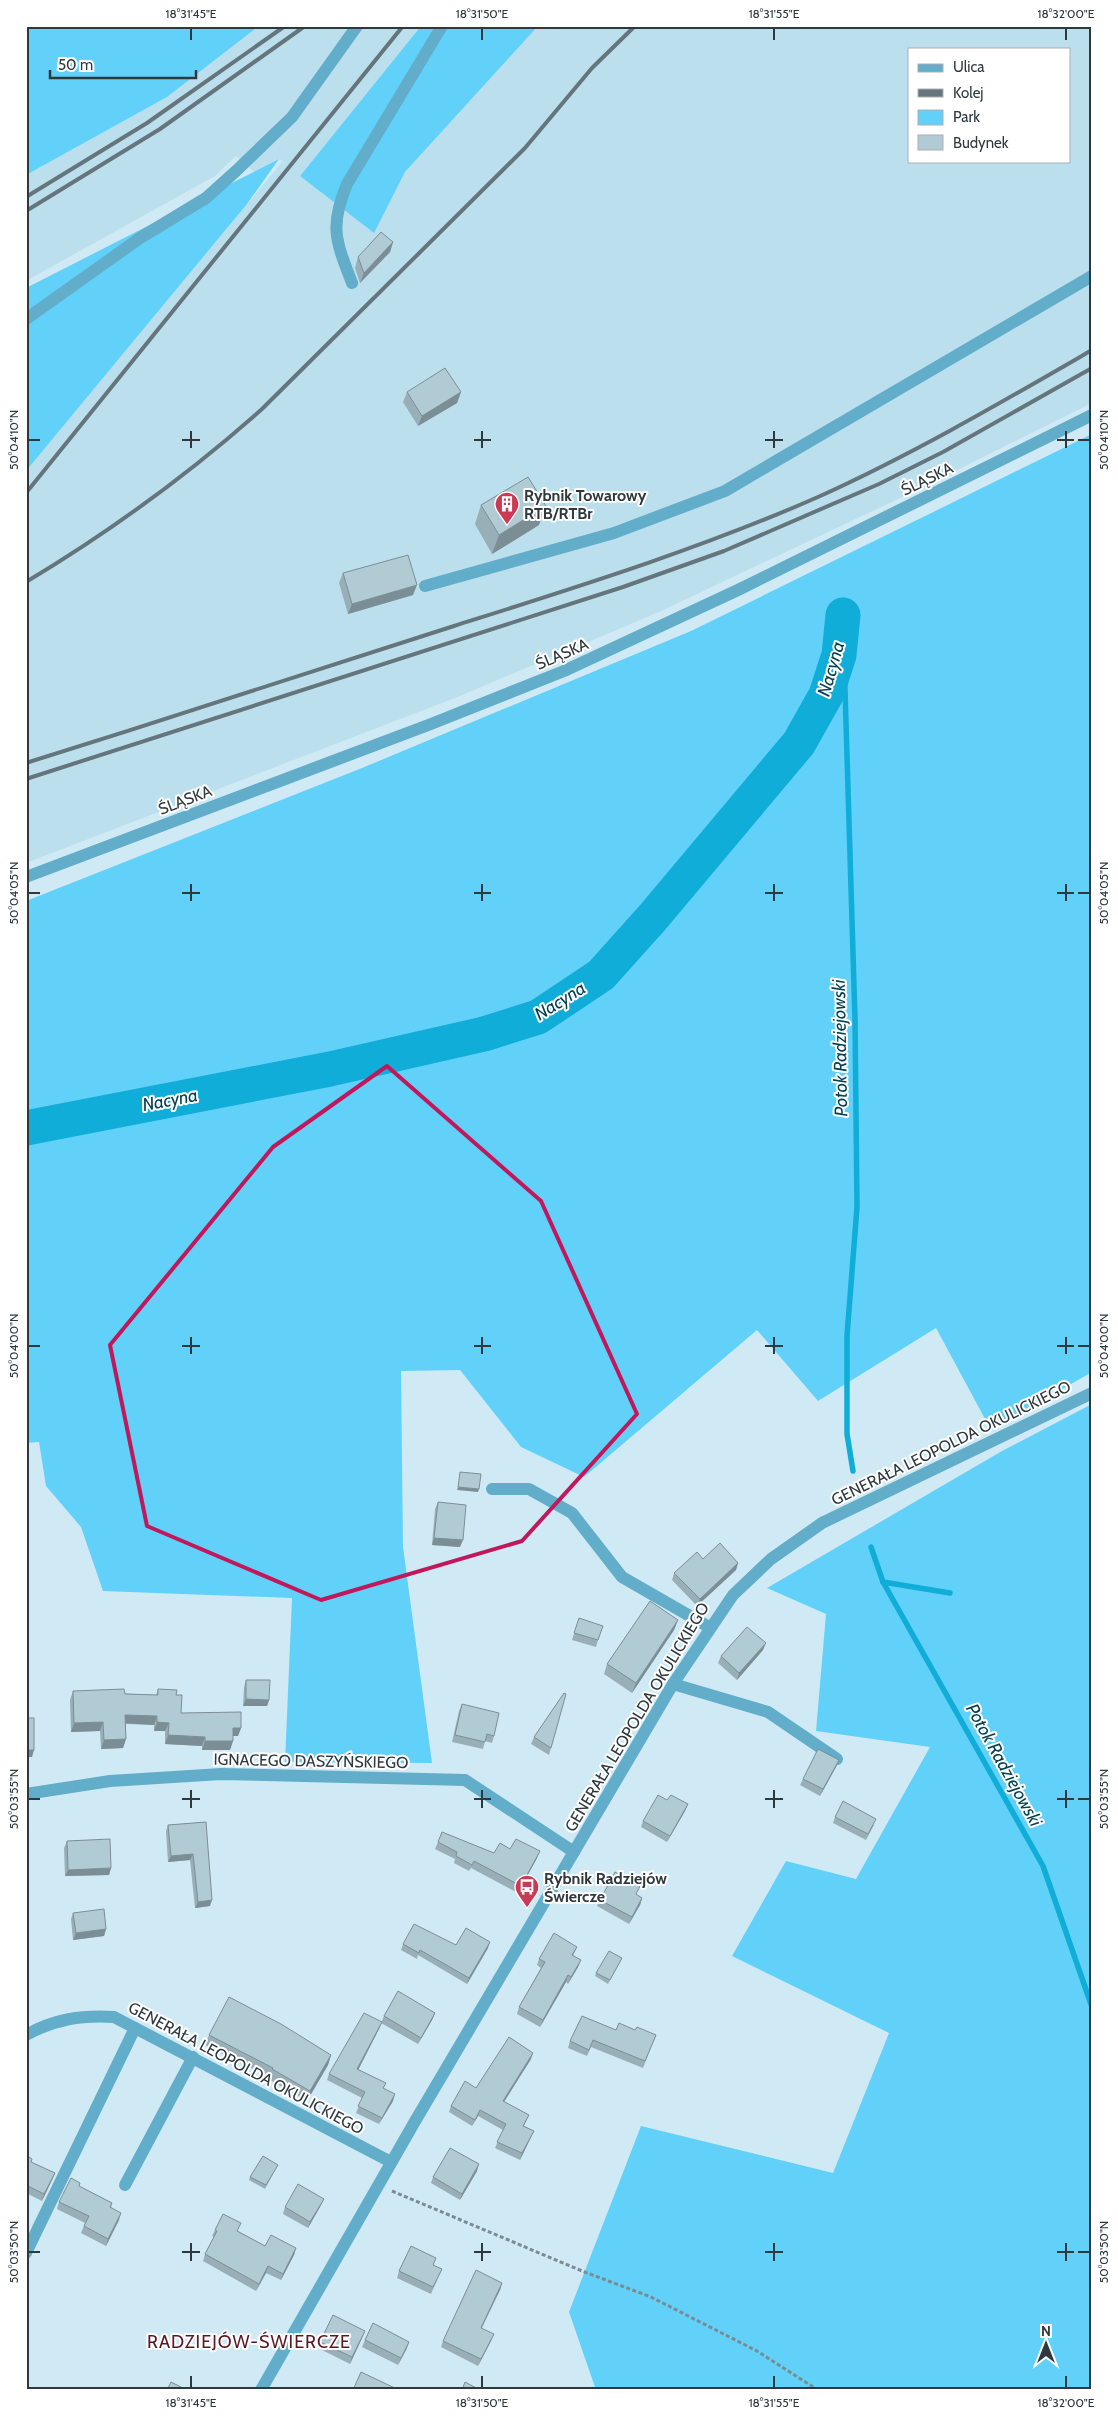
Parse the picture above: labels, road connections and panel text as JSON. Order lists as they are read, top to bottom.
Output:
{
  "streets": {
    "street": ["ŚLĄSKA", "GENERAŁA LEOPOLDA OKULICKIEGO", "IGNACEGO DASZYŃSKIEGO"]
  },
  "crossings": [
    ["GENERAŁA LEOPOLDA OKULICKIEGO", "IGNACEGO DASZYŃSKIEGO"]
  ],
  "districts": ["RADZIEJÓW-ŚWIERCZE"],
  "water": ["Nacyna", "Potok Radziejowski"],
  "places": {
    "building": ["Rybnik Towarowy RTB/RTBr"],
    "bus stop": ["Rybnik Radziejów Świercze"]
  },
  "legend": [
    "Ulica",
    "Kolej",
    "Park",
    "Budynek"
  ],
  "scale_bar": "50 m",
  "north": "top",
  "coordinates": [
    "18°31'45\"E",
    "18°31'50\"E",
    "18°31'55\"E",
    "18°32'00\"E",
    "50°04'10\"N",
    "50°04'05\"N",
    "50°04'00\"N",
    "50°03'55\"N",
    "50°03'50\"N"
  ]
}
